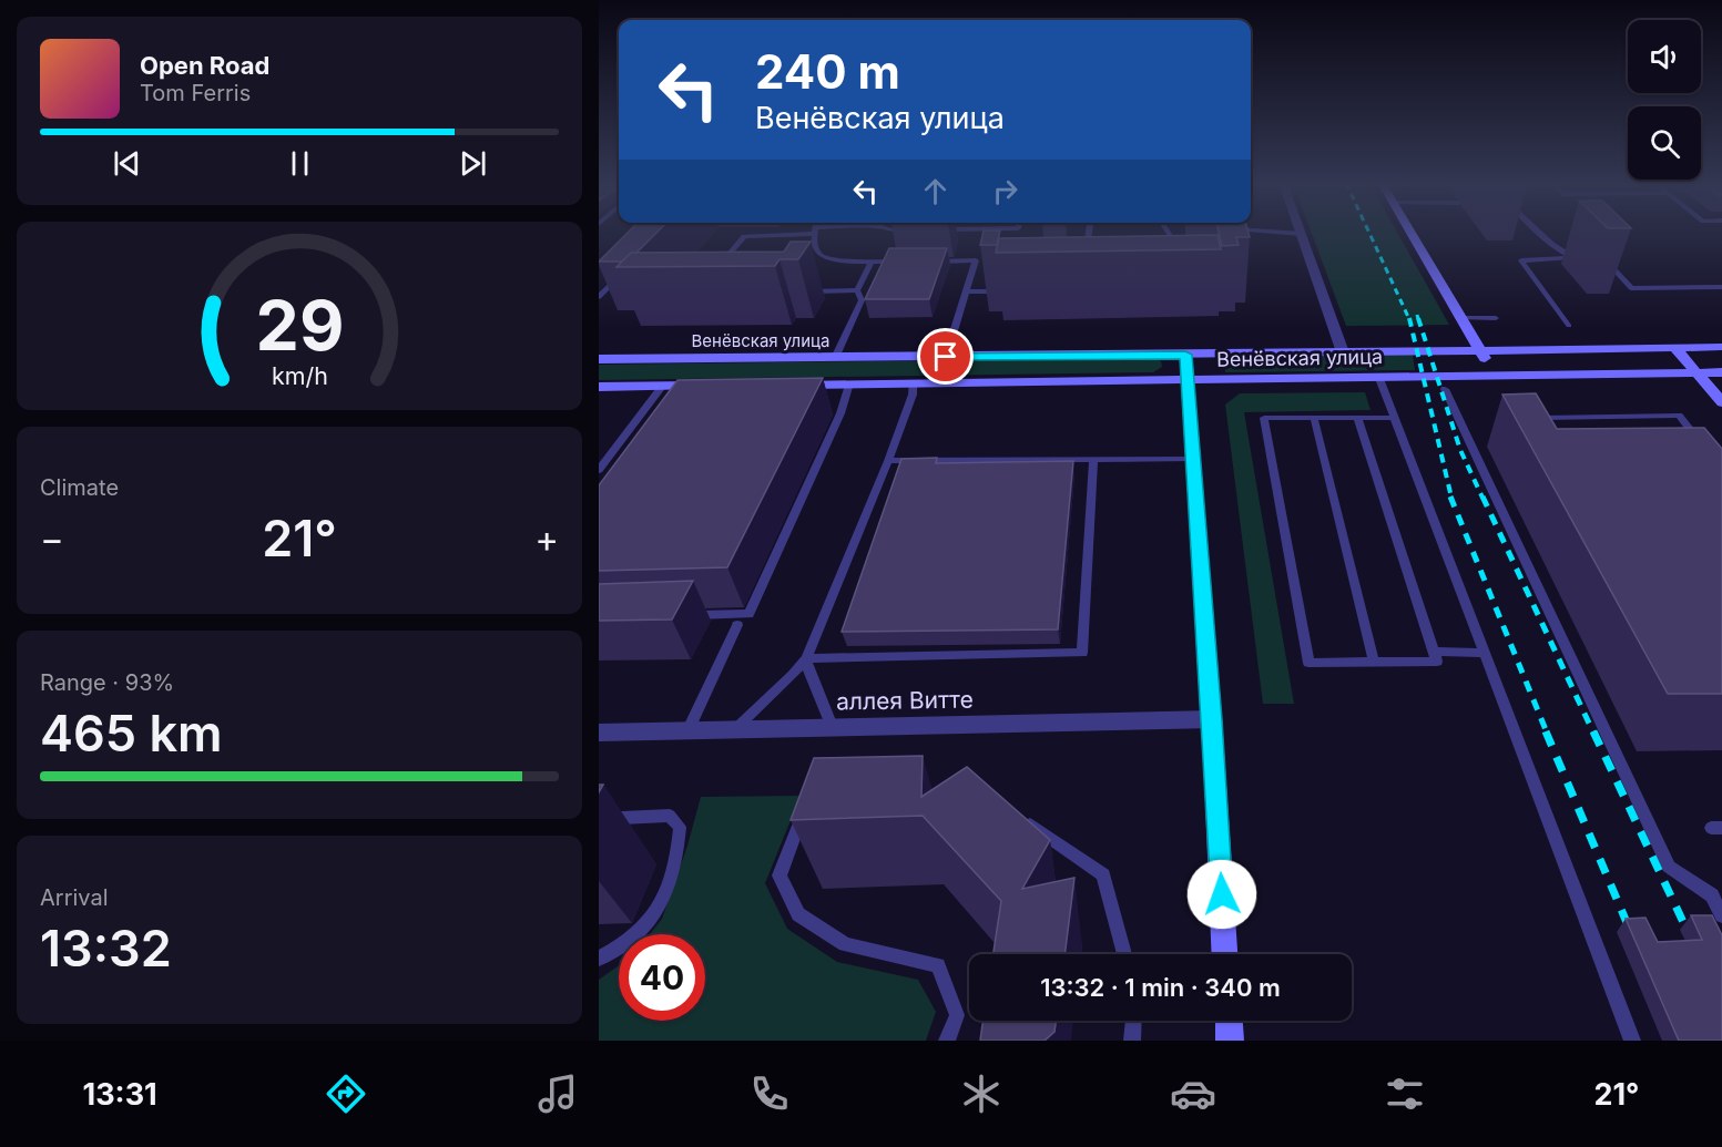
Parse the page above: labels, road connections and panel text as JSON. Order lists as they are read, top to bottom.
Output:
{
  "streets": {
    "main road": ["Венёвская улица"],
    "street": ["аллея Витте"]
  },
  "page": {
    "turn": ["240 m", "Венёвская улица"],
    "song": ["Open Road", "Tom Ferris"],
    "tile": [
      "Climate",
      ["Range · 93%", "465 km"],
      ["Arrival", "13:32"]
    ],
    "heat": ["−", "21°", "+"],
    "limit": "40",
    "trip": "13:32 · 1 min · 340 m",
    "tabs": ["13:31", "21°"],
    "gauge": ["29", "km/h"]
  }
}
